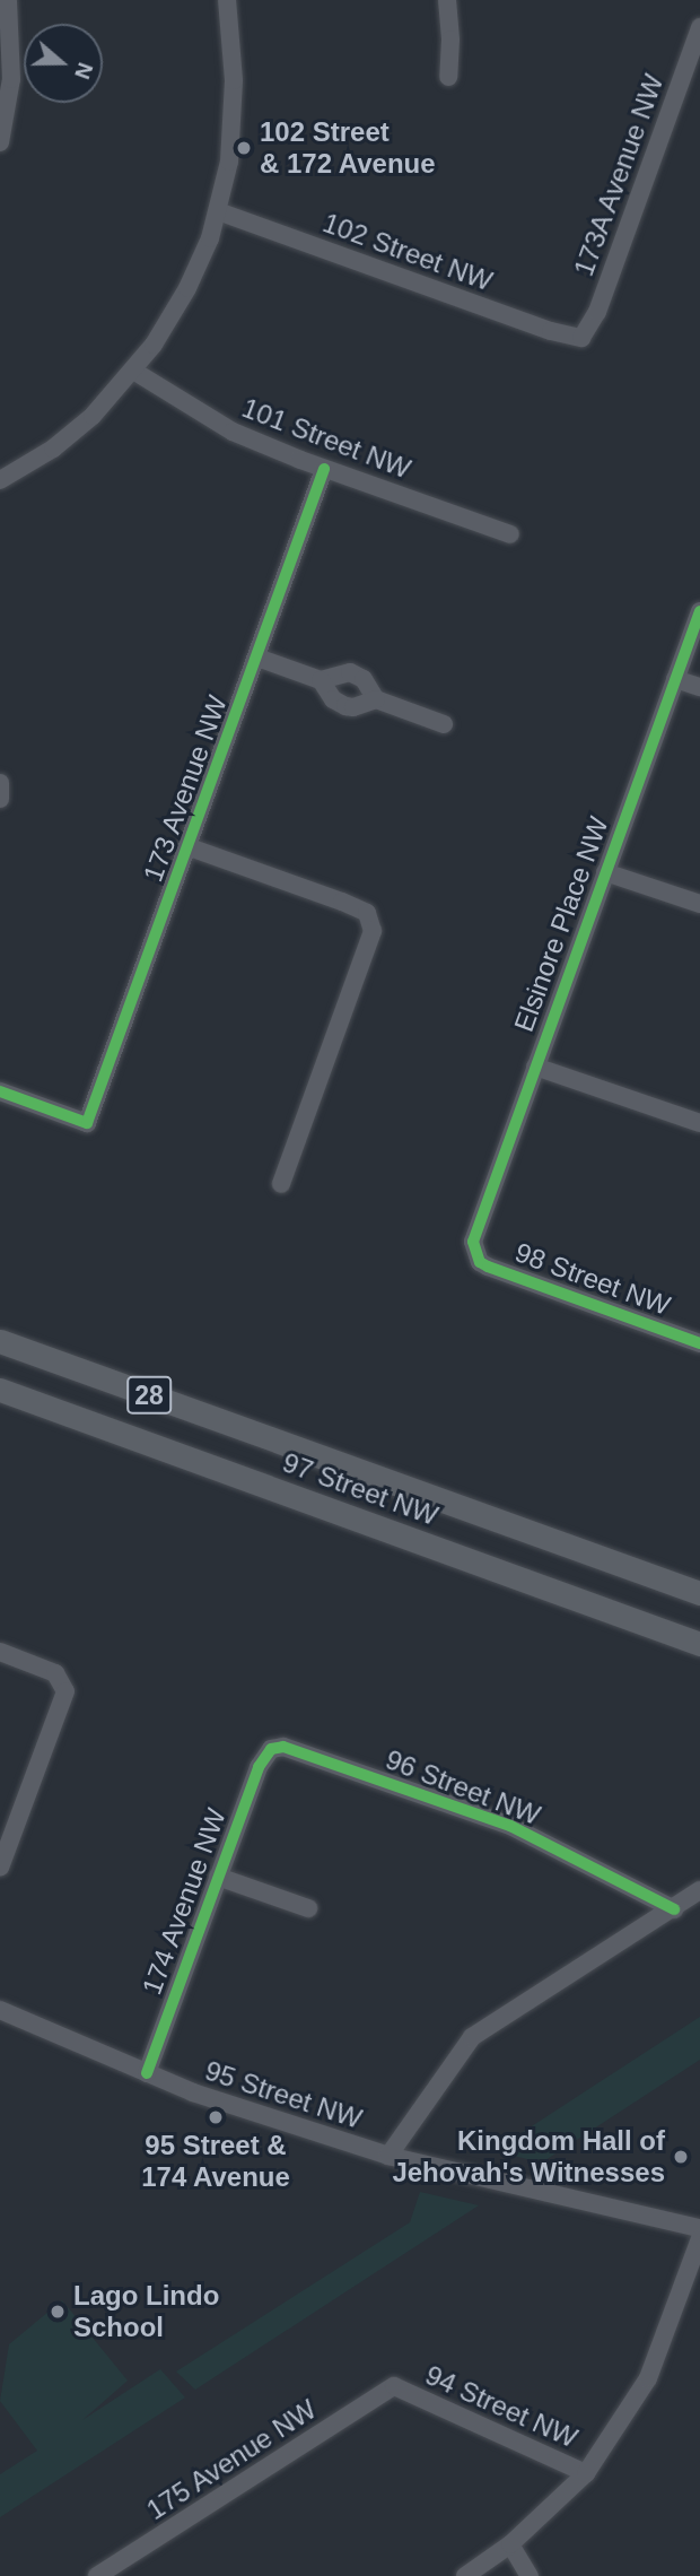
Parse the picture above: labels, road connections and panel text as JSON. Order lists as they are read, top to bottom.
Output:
{
  "streets": {
    "main road": ["28", "97 Street NW"],
    "street": [
      "173A Avenue NW",
      "102 Street NW",
      "101 Street NW",
      "173 Avenue NW",
      "Elsinore Place NW",
      "98 Street NW",
      "96 Street NW",
      "174 Avenue NW",
      "95 Street NW",
      "94 Street NW",
      "175 Avenue NW"
    ]
  },
  "crossings": [
    ["173A Avenue NW", "102 Street NW"],
    ["101 Street NW", "173 Avenue NW"],
    ["Elsinore Place NW", "98 Street NW"],
    ["96 Street NW", "174 Avenue NW"],
    ["174 Avenue NW", "95 Street NW"],
    ["94 Street NW", "175 Avenue NW"]
  ],
  "places": [
    "102 Street & 172 Avenue",
    "95 Street & 174 Avenue",
    "Kingdom Hall of Jehovah's Witnesses",
    "Lago Lindo School"
  ],
  "north": "right"
}
